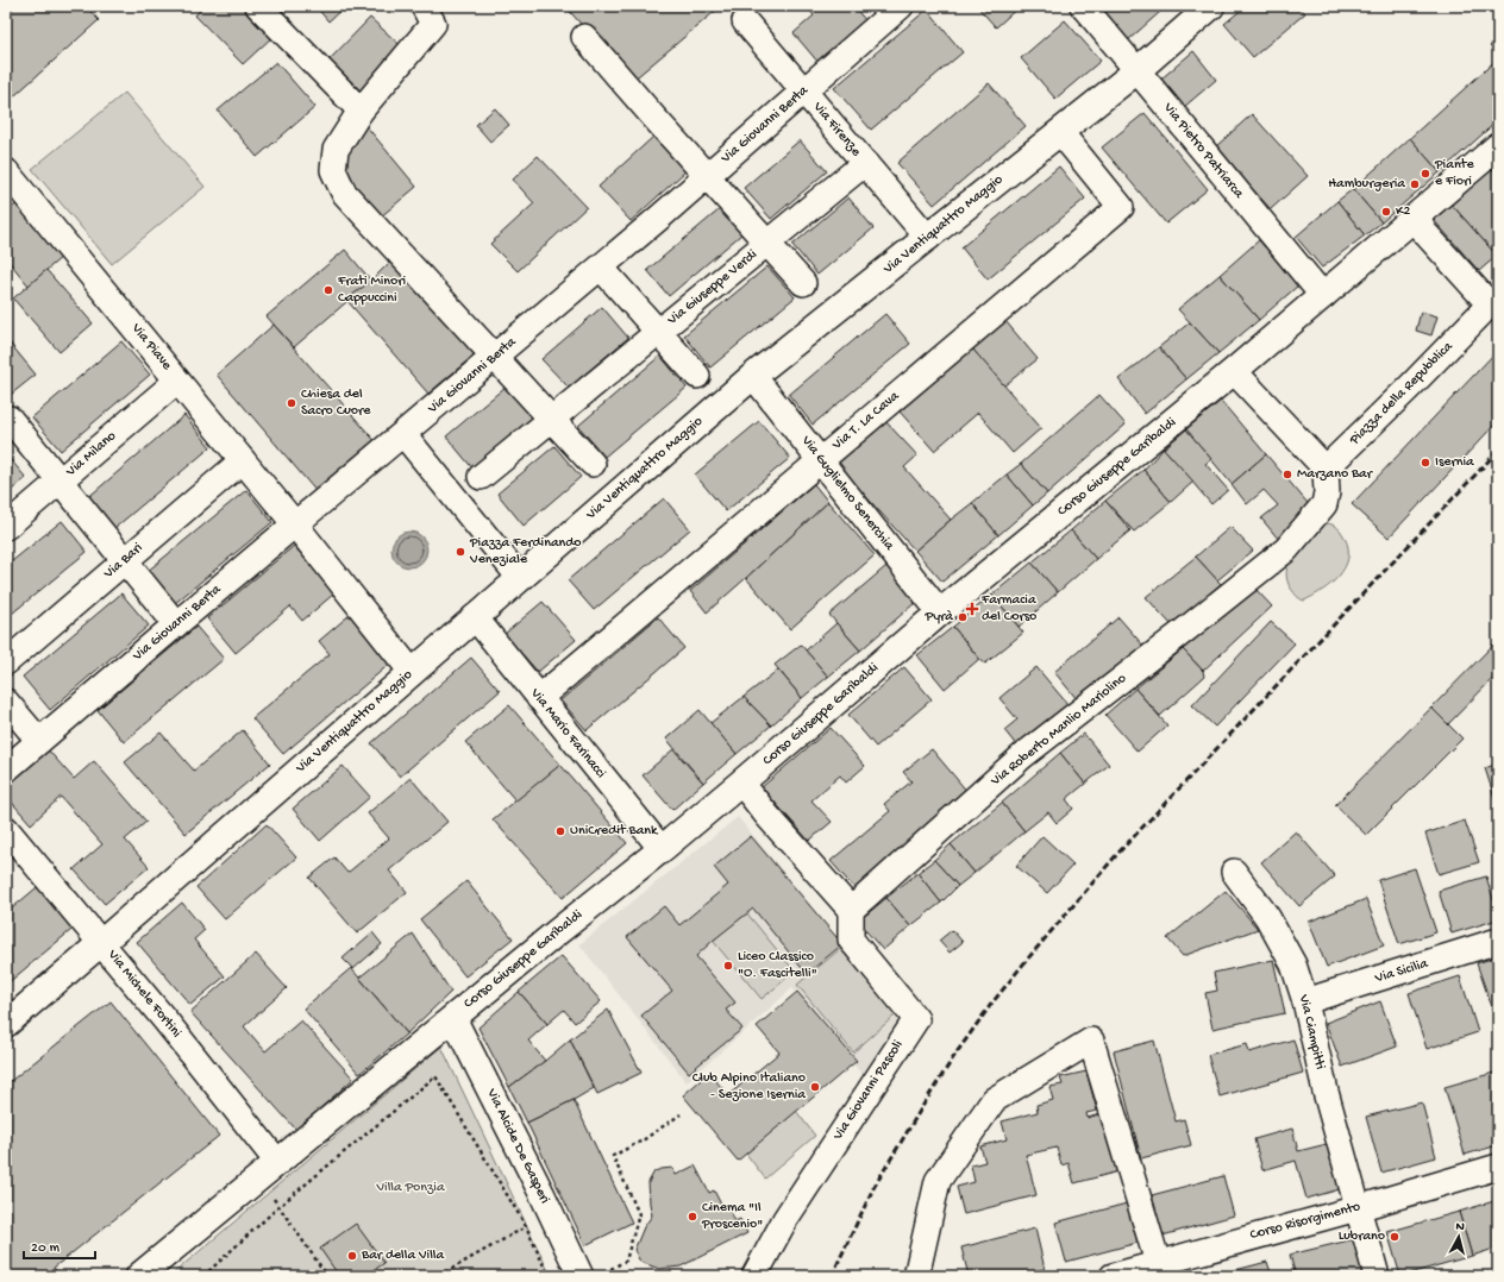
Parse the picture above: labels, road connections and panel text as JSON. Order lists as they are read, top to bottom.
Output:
{
  "streets": {
    "main road": ["Via Ventiquattro Maggio", "Corso Giuseppe Garibaldi"],
    "street": [
      "Via Giovanni Berta",
      "Via Firenze",
      "Via Pietro Patriarca",
      "Via Giuseppe Verdi",
      "Via Piave",
      "Piazza della Repubblica",
      "Via T. La Cava",
      "Via Milano",
      "Via Guglielmo Senerchia",
      "Via Bari",
      "Via Roberto Manlio Mariolino",
      "Via Mario Farinacci",
      "Via Sicilia",
      "Via Michele Fortini",
      "Via Ciampitti",
      "Via Giovanni Pascoli",
      "Via Alcide De Gasperi",
      "Corso Risorgimento"
    ]
  },
  "crossings": [
    ["Via Giovanni Berta", "Via Firenze"],
    ["Via Giovanni Berta", "Via Giuseppe Verdi"],
    ["Via Giovanni Berta", "Via Piave"],
    ["Via Firenze", "Via Ventiquattro Maggio"],
    ["Via Firenze", "Via Giuseppe Verdi"],
    ["Via Pietro Patriarca", "Via Ventiquattro Maggio"],
    ["Via Pietro Patriarca", "Corso Giuseppe Garibaldi"],
    ["Via Ventiquattro Maggio", "Via Piave"],
    ["Via Ventiquattro Maggio", "Via T. La Cava"],
    ["Via Ventiquattro Maggio", "Via Guglielmo Senerchia"],
    ["Via Ventiquattro Maggio", "Via Mario Farinacci"],
    ["Via Ventiquattro Maggio", "Via Michele Fortini"],
    ["Via Piave", "Via Milano"],
    ["Via Piave", "Via Bari"],
    ["Piazza della Repubblica", "Corso Giuseppe Garibaldi"],
    ["Piazza della Repubblica", "Via Roberto Manlio Mariolino"],
    ["Via T. La Cava", "Via Guglielmo Senerchia"],
    ["Via T. La Cava", "Via Mario Farinacci"],
    ["Corso Giuseppe Garibaldi", "Via Guglielmo Senerchia"],
    ["Corso Giuseppe Garibaldi", "Via Mario Farinacci"],
    ["Corso Giuseppe Garibaldi", "Via Michele Fortini"],
    ["Corso Giuseppe Garibaldi", "Via Alcide De Gasperi"],
    ["Via Roberto Manlio Mariolino", "Via Giovanni Pascoli"],
    ["Via Sicilia", "Via Ciampitti"],
    ["Via Ciampitti", "Corso Risorgimento"]
  ],
  "parks": ["Villa Ponzia"],
  "places": {
    "other": [
      "Piante e Fiori",
      "Hamburgeria",
      "K2",
      "Frati Minori Cappuccini",
      "Chiesa del Sacro Cuore",
      "Isernia",
      "Marzano Bar",
      "Piazza Ferdinando Veneziale",
      "Pyrà",
      "UniCredit Bank",
      "Liceo Classico \"O. Fascitelli\"",
      "Club Alpino Italiano - Sezione Isernia",
      "Cinema \"Il Proscenio\"",
      "Lubrano",
      "Bar della Villa"
    ],
    "health": ["Farmacia del Corso"]
  },
  "scale_bar": "20 m",
  "north": "top"
}
